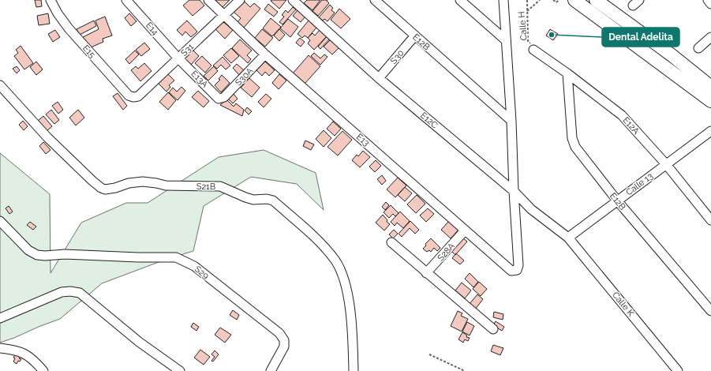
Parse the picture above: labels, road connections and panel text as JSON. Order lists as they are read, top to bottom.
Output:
{
  "streets": {
    "street": [
      "E14",
      "E12B",
      "S31",
      "E15",
      "S30",
      "S30A",
      "E13A",
      "E12C",
      "E12A",
      "E13",
      "Calle 13",
      "S21B",
      "S28A",
      "S29",
      "Calle K"
    ],
    "path": ["Calle H"]
  },
  "crossings": [
    ["Calle H", "E12A"],
    ["E14", "S31"],
    ["E14", "E13A"],
    ["E12B", "S30"],
    ["E12B", "E12A"],
    ["E12B", "Calle 13"],
    ["S31", "E15"],
    ["S31", "E13A"],
    ["S31", "E13"],
    ["S30", "E12C"],
    ["S30A", "E13A"],
    ["S30A", "E13"],
    ["E12C", "E13"],
    ["E12C", "Calle 13"],
    ["E12C", "Calle K"],
    ["E12A", "Calle 13"],
    ["E13", "S28A"],
    ["Calle 13", "Calle K"]
  ],
  "places": ["Dental Adelita"]
}
